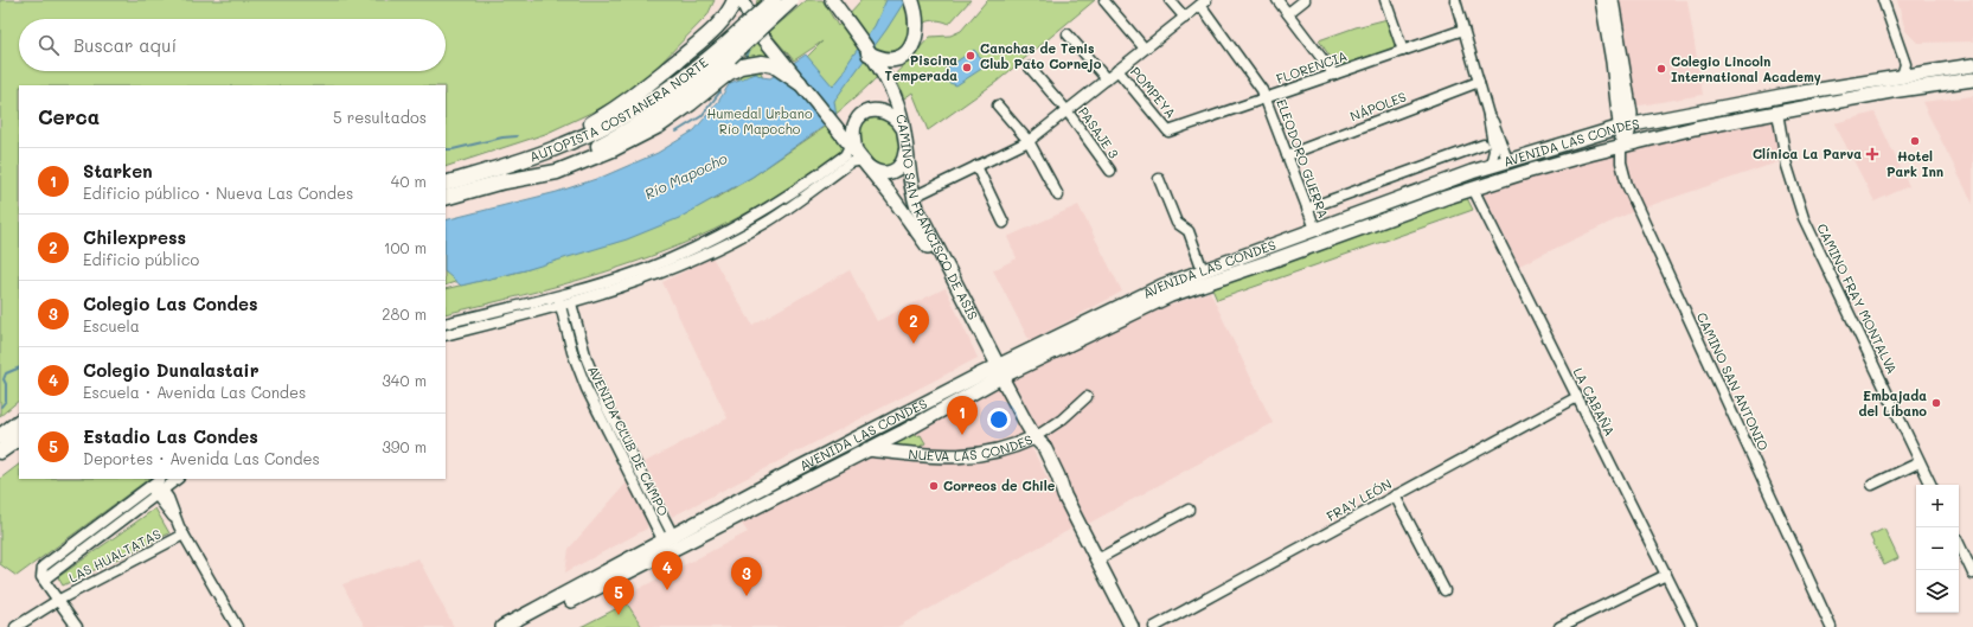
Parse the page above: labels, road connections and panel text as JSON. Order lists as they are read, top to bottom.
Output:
{
  "streets": {
    "highway": ["AUTOPISTA COSTANERA NORTE"],
    "main road": ["AVENIDA LAS CONDES", "CAMINO SAN FRANCISCO DE ASÍS", "NUEVA LAS CONDES"],
    "street": [
      "FLORENCIA",
      "POMPEYA",
      "NÁPOLES",
      "PASAJE 3",
      "ELEODORO GUERRA",
      "CAMINO FRAY MONTALVA",
      "CAMINO SAN ANTONIO",
      "LA CABAÑA",
      "AVENIDA CLUB DE CAMPO",
      "FRAY LEÓN",
      "LAS HUALTATAS"
    ]
  },
  "crossings": [
    ["FLORENCIA", "POMPEYA"],
    ["FLORENCIA", "ELEODORO GUERRA"],
    ["NÁPOLES", "ELEODORO GUERRA"],
    ["AVENIDA LAS CONDES", "ELEODORO GUERRA"],
    ["AVENIDA LAS CONDES", "CAMINO SAN FRANCISCO DE ASÍS"],
    ["AVENIDA LAS CONDES", "CAMINO FRAY MONTALVA"],
    ["AVENIDA LAS CONDES", "CAMINO SAN ANTONIO"],
    ["AVENIDA LAS CONDES", "LA CABAÑA"],
    ["AVENIDA LAS CONDES", "AVENIDA CLUB DE CAMPO"],
    ["AVENIDA LAS CONDES", "NUEVA LAS CONDES"],
    ["CAMINO SAN FRANCISCO DE ASÍS", "NUEVA LAS CONDES"],
    ["LA CABAÑA", "FRAY LEÓN"]
  ],
  "water": ["Río Mapocho"],
  "parks": ["Humedal Urbano Río Mapocho"],
  "places": {
    "other": [
      "Canchas de Tenis Club Pato Cornejo",
      "Piscina Temperada",
      "Colegio Lincoln International Academy",
      "Hotel Park Inn",
      "Embajada del Líbano",
      "Correos de Chile"
    ],
    "health": ["Clínica La Parva"]
  },
  "page": {
    "search": "Buscar aquí",
    "heading": ["Cerca", "5 resultados"],
    "list": [
      {
        "mark": "1",
        "name": "Starken",
        "note": "Edificio público · Nueva Las Condes",
        "value": "40 m"
      },
      {
        "mark": "2",
        "name": "Chilexpress",
        "note": "Edificio público",
        "value": "100 m"
      },
      {
        "mark": "3",
        "name": "Colegio Las Condes",
        "note": "Escuela",
        "value": "280 m"
      },
      {
        "mark": "4",
        "name": "Colegio Dunalastair",
        "note": "Escuela · Avenida Las Condes",
        "value": "340 m"
      },
      {
        "mark": "5",
        "name": "Estadio Las Condes",
        "note": "Deportes · Avenida Las Condes",
        "value": "390 m"
      }
    ],
    "pins": [
      "2",
      "1",
      "4",
      "3",
      "5"
    ],
    "map_buttons": ["+", "−"]
  }
}
